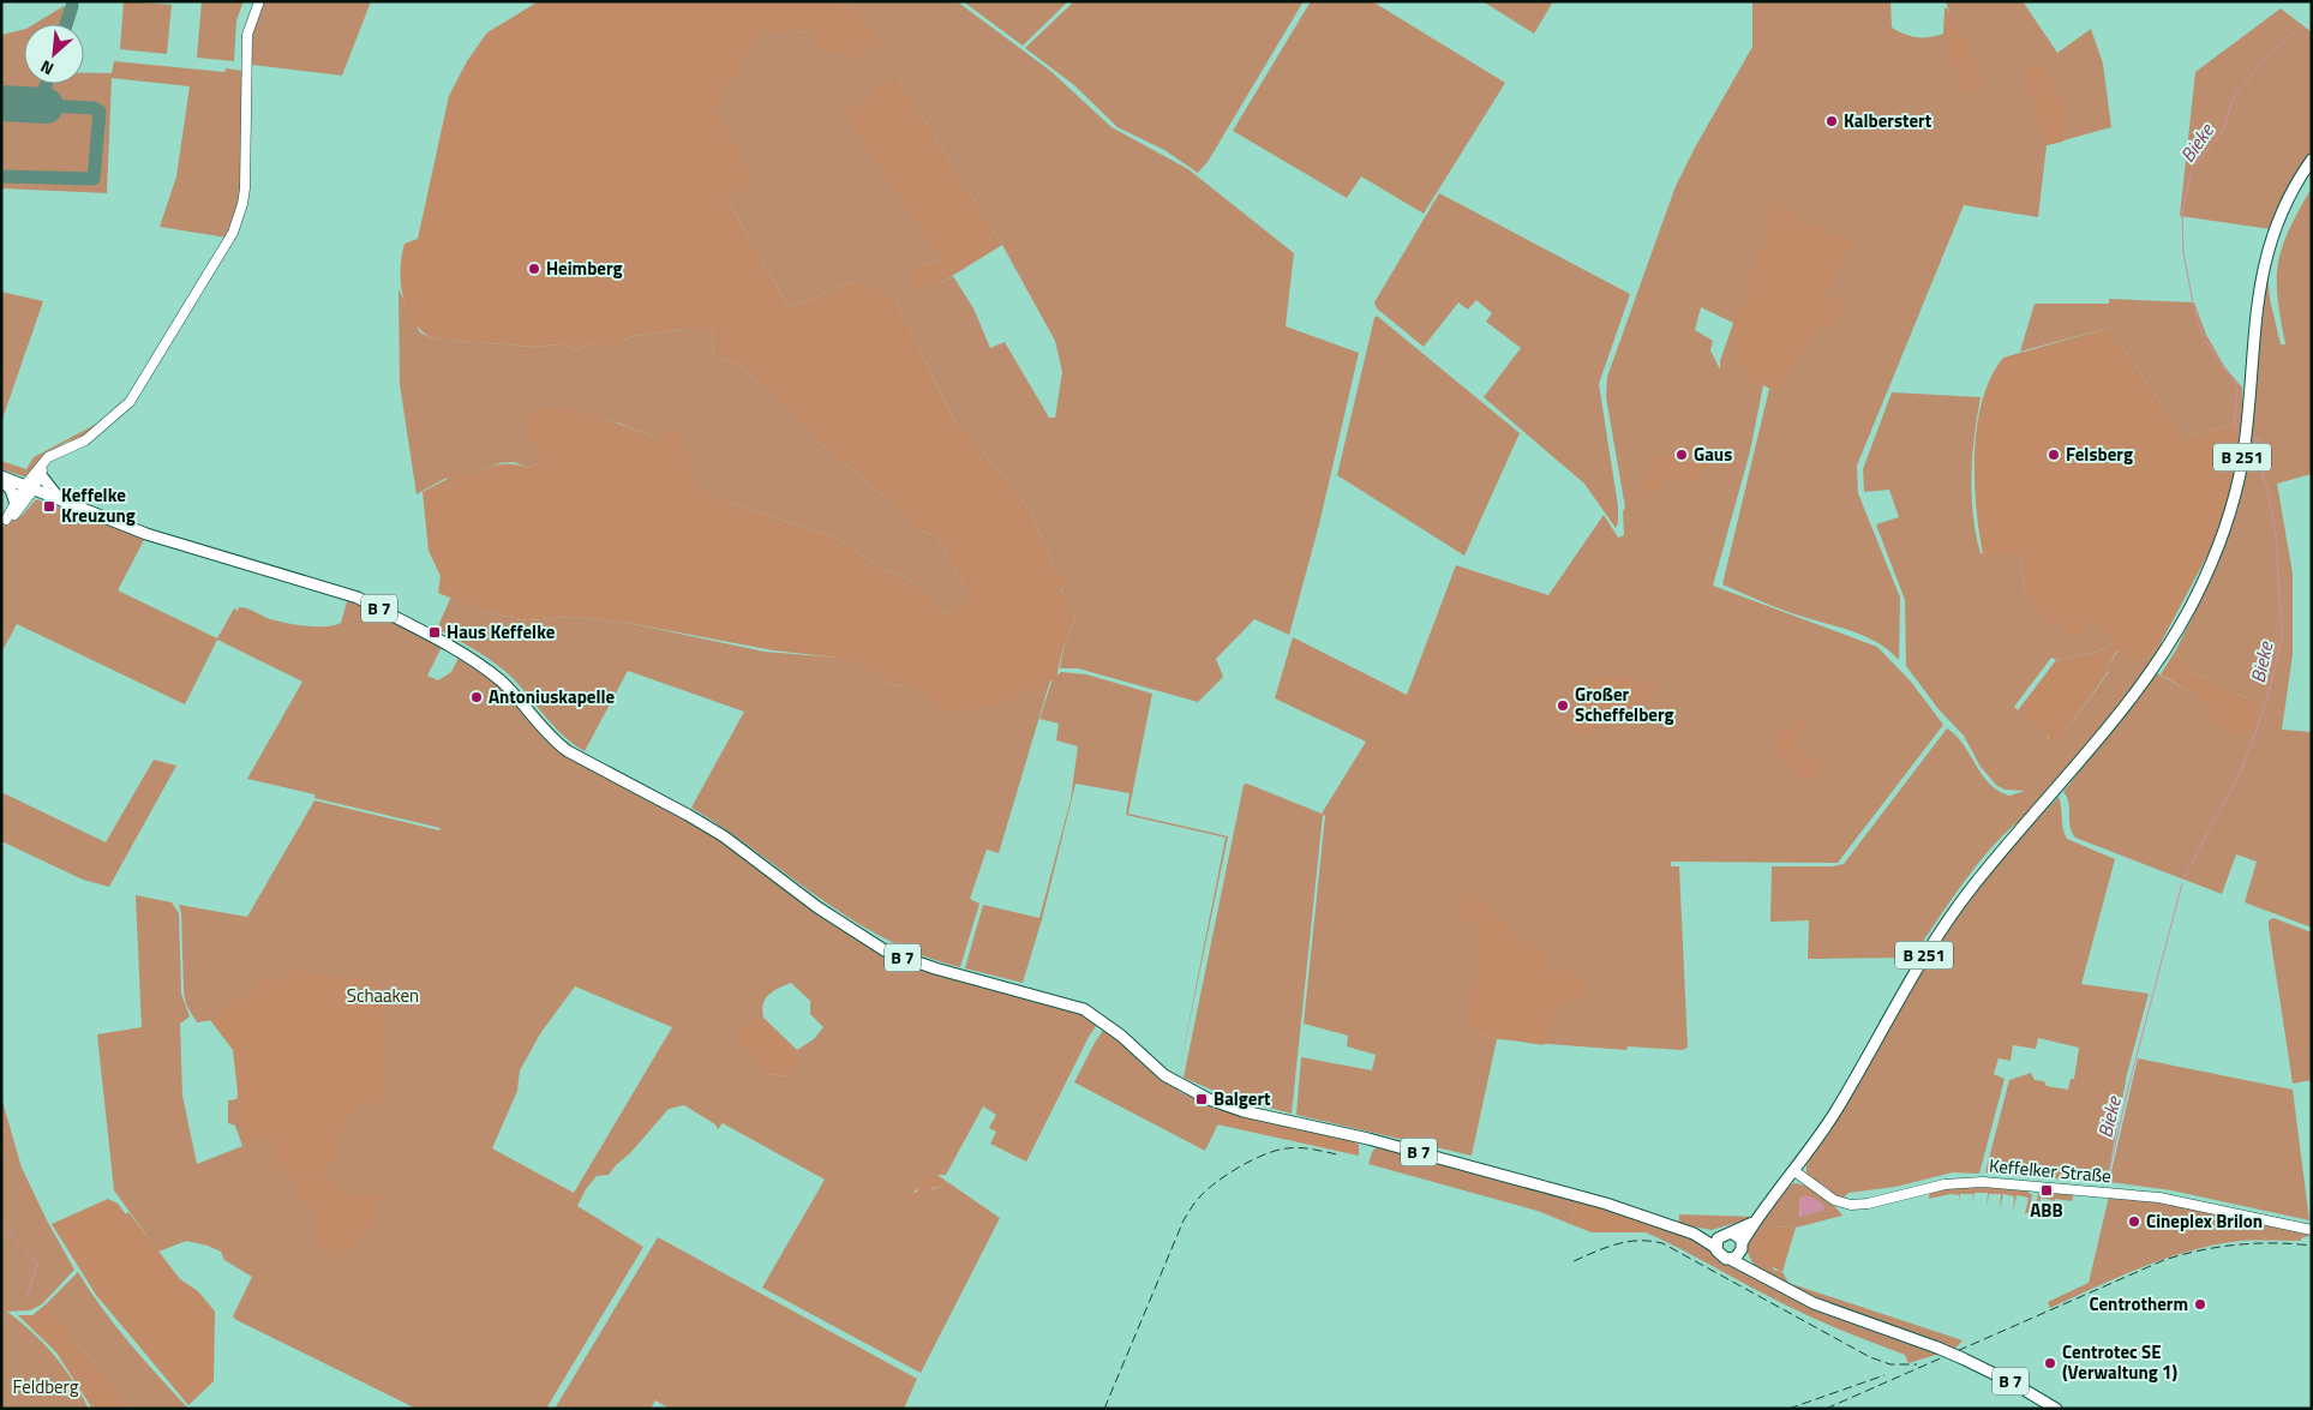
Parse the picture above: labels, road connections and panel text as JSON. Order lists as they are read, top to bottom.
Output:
{
  "streets": {
    "main road": ["B 251", "B 7"],
    "street": ["Keffelker Straße"]
  },
  "crossings": [
    ["B 251", "B 7"],
    ["B 251", "Keffelker Straße"]
  ],
  "water": ["Bieke"],
  "parks": ["Schaaken", "Feldberg"],
  "places": {
    "other": [
      "Kalberstert",
      "Heimberg",
      "Gaus",
      "Felsberg",
      "Antoniuskapelle",
      "Großer Scheffelberg",
      "Cineplex Brilon",
      "Centrotherm",
      "Centrotec SE (Verwaltung 1)"
    ],
    "transit": [
      "Keffelke Kreuzung",
      "Haus Keffelke",
      "Balgert",
      "ABB"
    ]
  },
  "north": "bottom left"
}
